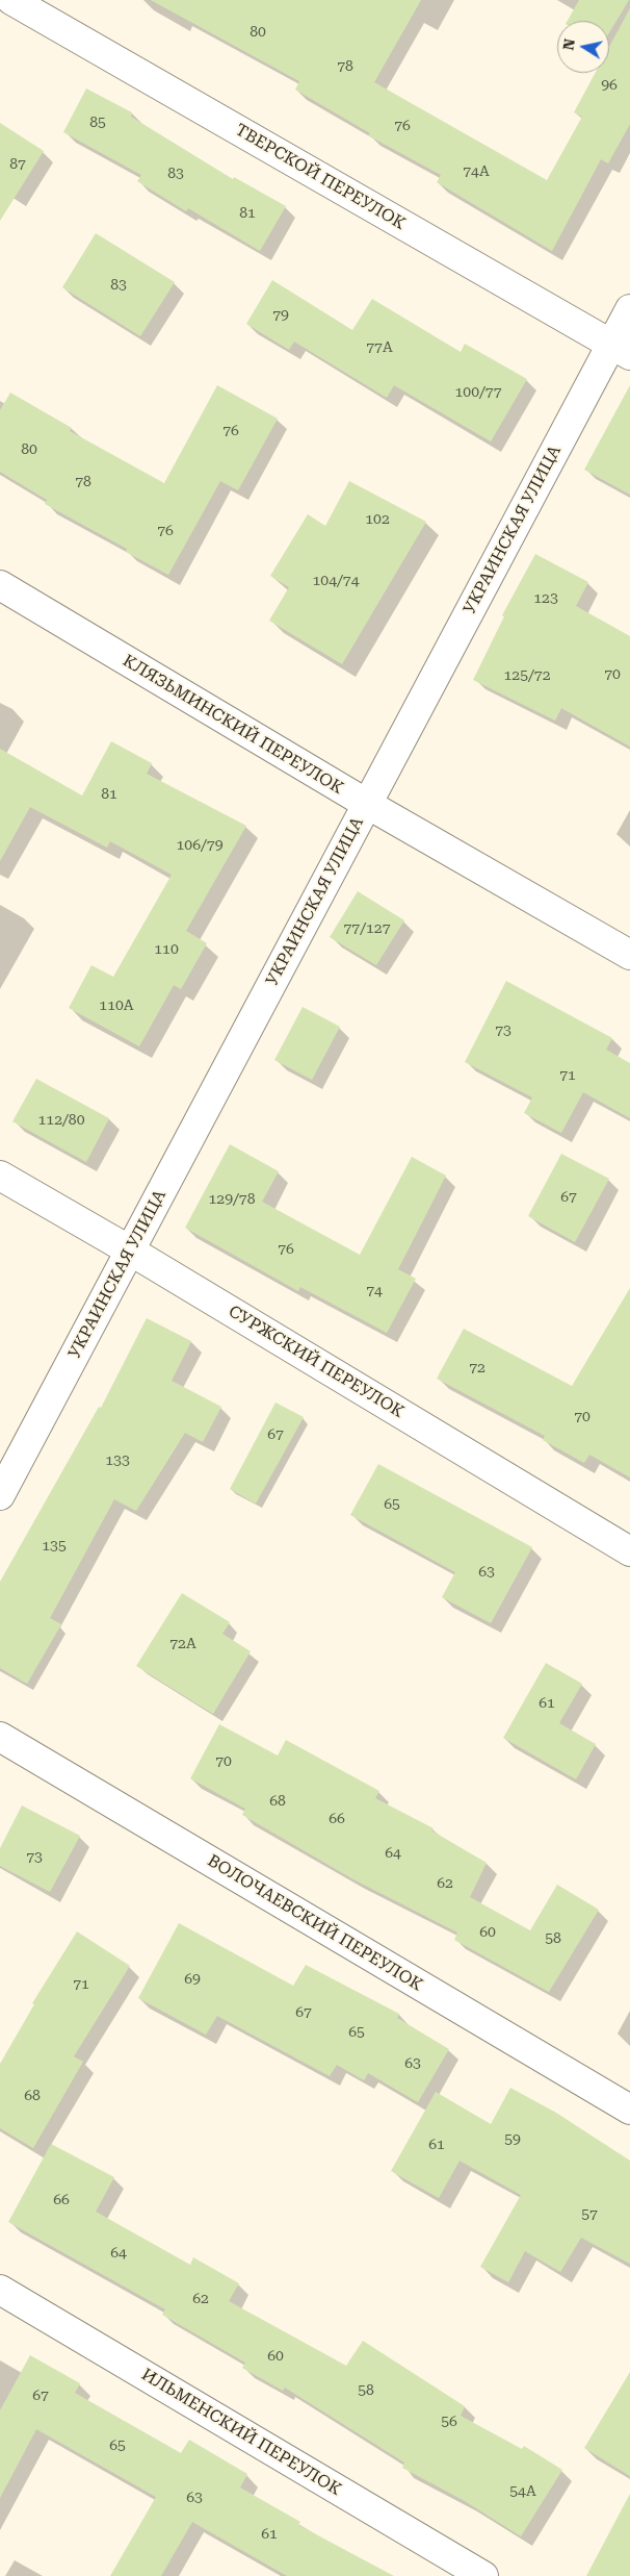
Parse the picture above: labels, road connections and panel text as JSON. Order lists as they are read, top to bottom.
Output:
{
  "streets": {
    "street": [
      "ТВЕРСКОЙ ПЕРЕУЛОК",
      "УКРАИНСКАЯ УЛИЦА",
      "КЛЯЗЬМИНСКИЙ ПЕРЕУЛОК",
      "СУРЖСКИЙ ПЕРЕУЛОК",
      "ВОЛОЧАЕВСКИЙ ПЕРЕУЛОК",
      "ИЛЬМЕНСКИЙ ПЕРЕУЛОК"
    ]
  },
  "crossings": [
    ["ТВЕРСКОЙ ПЕРЕУЛОК", "УКРАИНСКАЯ УЛИЦА"],
    ["УКРАИНСКАЯ УЛИЦА", "КЛЯЗЬМИНСКИЙ ПЕРЕУЛОК"],
    ["УКРАИНСКАЯ УЛИЦА", "СУРЖСКИЙ ПЕРЕУЛОК"]
  ],
  "house_numbers": [
    "80",
    "78",
    "96",
    "85",
    "76",
    "87",
    "74А",
    "83",
    "81",
    "83",
    "79",
    "77А",
    "100/77",
    "76",
    "80",
    "78",
    "102",
    "76",
    "104/74",
    "123",
    "70",
    "125/72",
    "81",
    "106/79",
    "77/127",
    "110",
    "110А",
    "73",
    "71",
    "112/80",
    "67",
    "129/78",
    "76",
    "74",
    "72",
    "70",
    "67",
    "133",
    "65",
    "135",
    "63",
    "72А",
    "61",
    "70",
    "68",
    "66",
    "64",
    "73",
    "62",
    "60",
    "58",
    "69",
    "71",
    "67",
    "65",
    "63",
    "68",
    "59",
    "61",
    "66",
    "57",
    "64",
    "62",
    "60",
    "58",
    "67",
    "56",
    "65",
    "54А",
    "63",
    "61"
  ],
  "north": "left"
}
